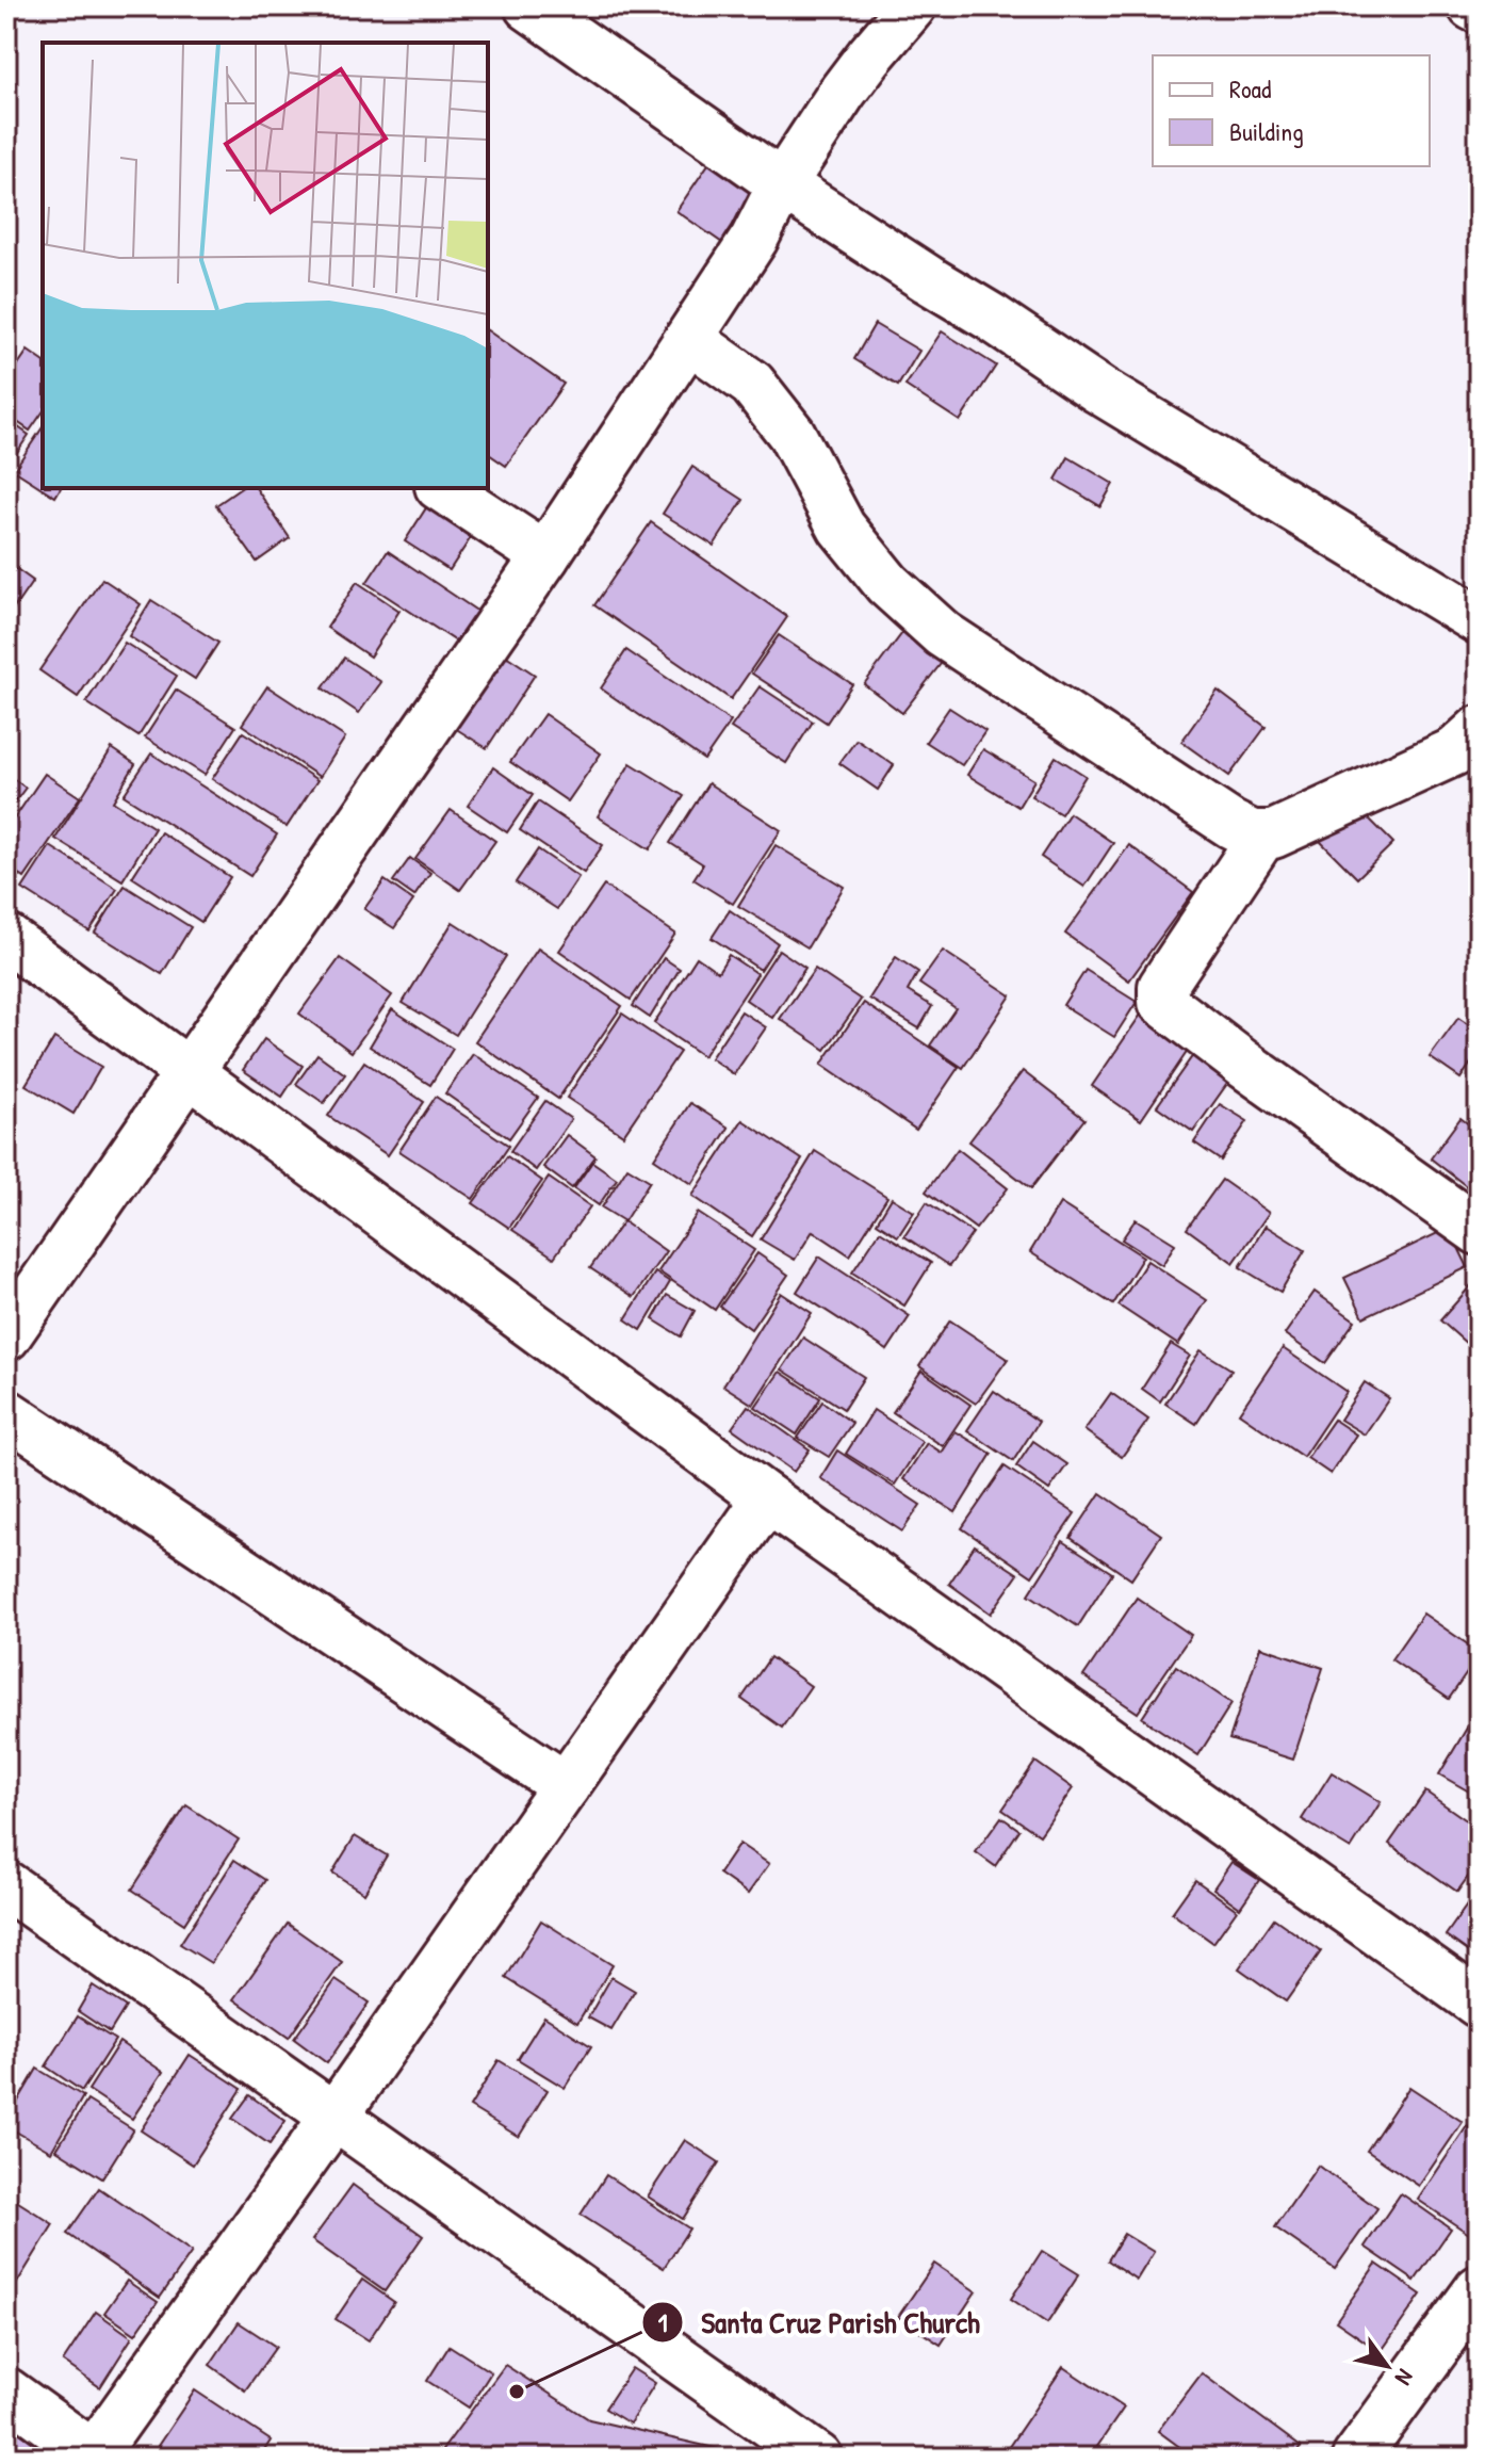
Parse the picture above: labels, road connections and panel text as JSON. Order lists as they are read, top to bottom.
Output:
{
  "places": ["Santa Cruz Parish Church"],
  "legend": ["Road", "Building"],
  "north": "bottom right"
}
